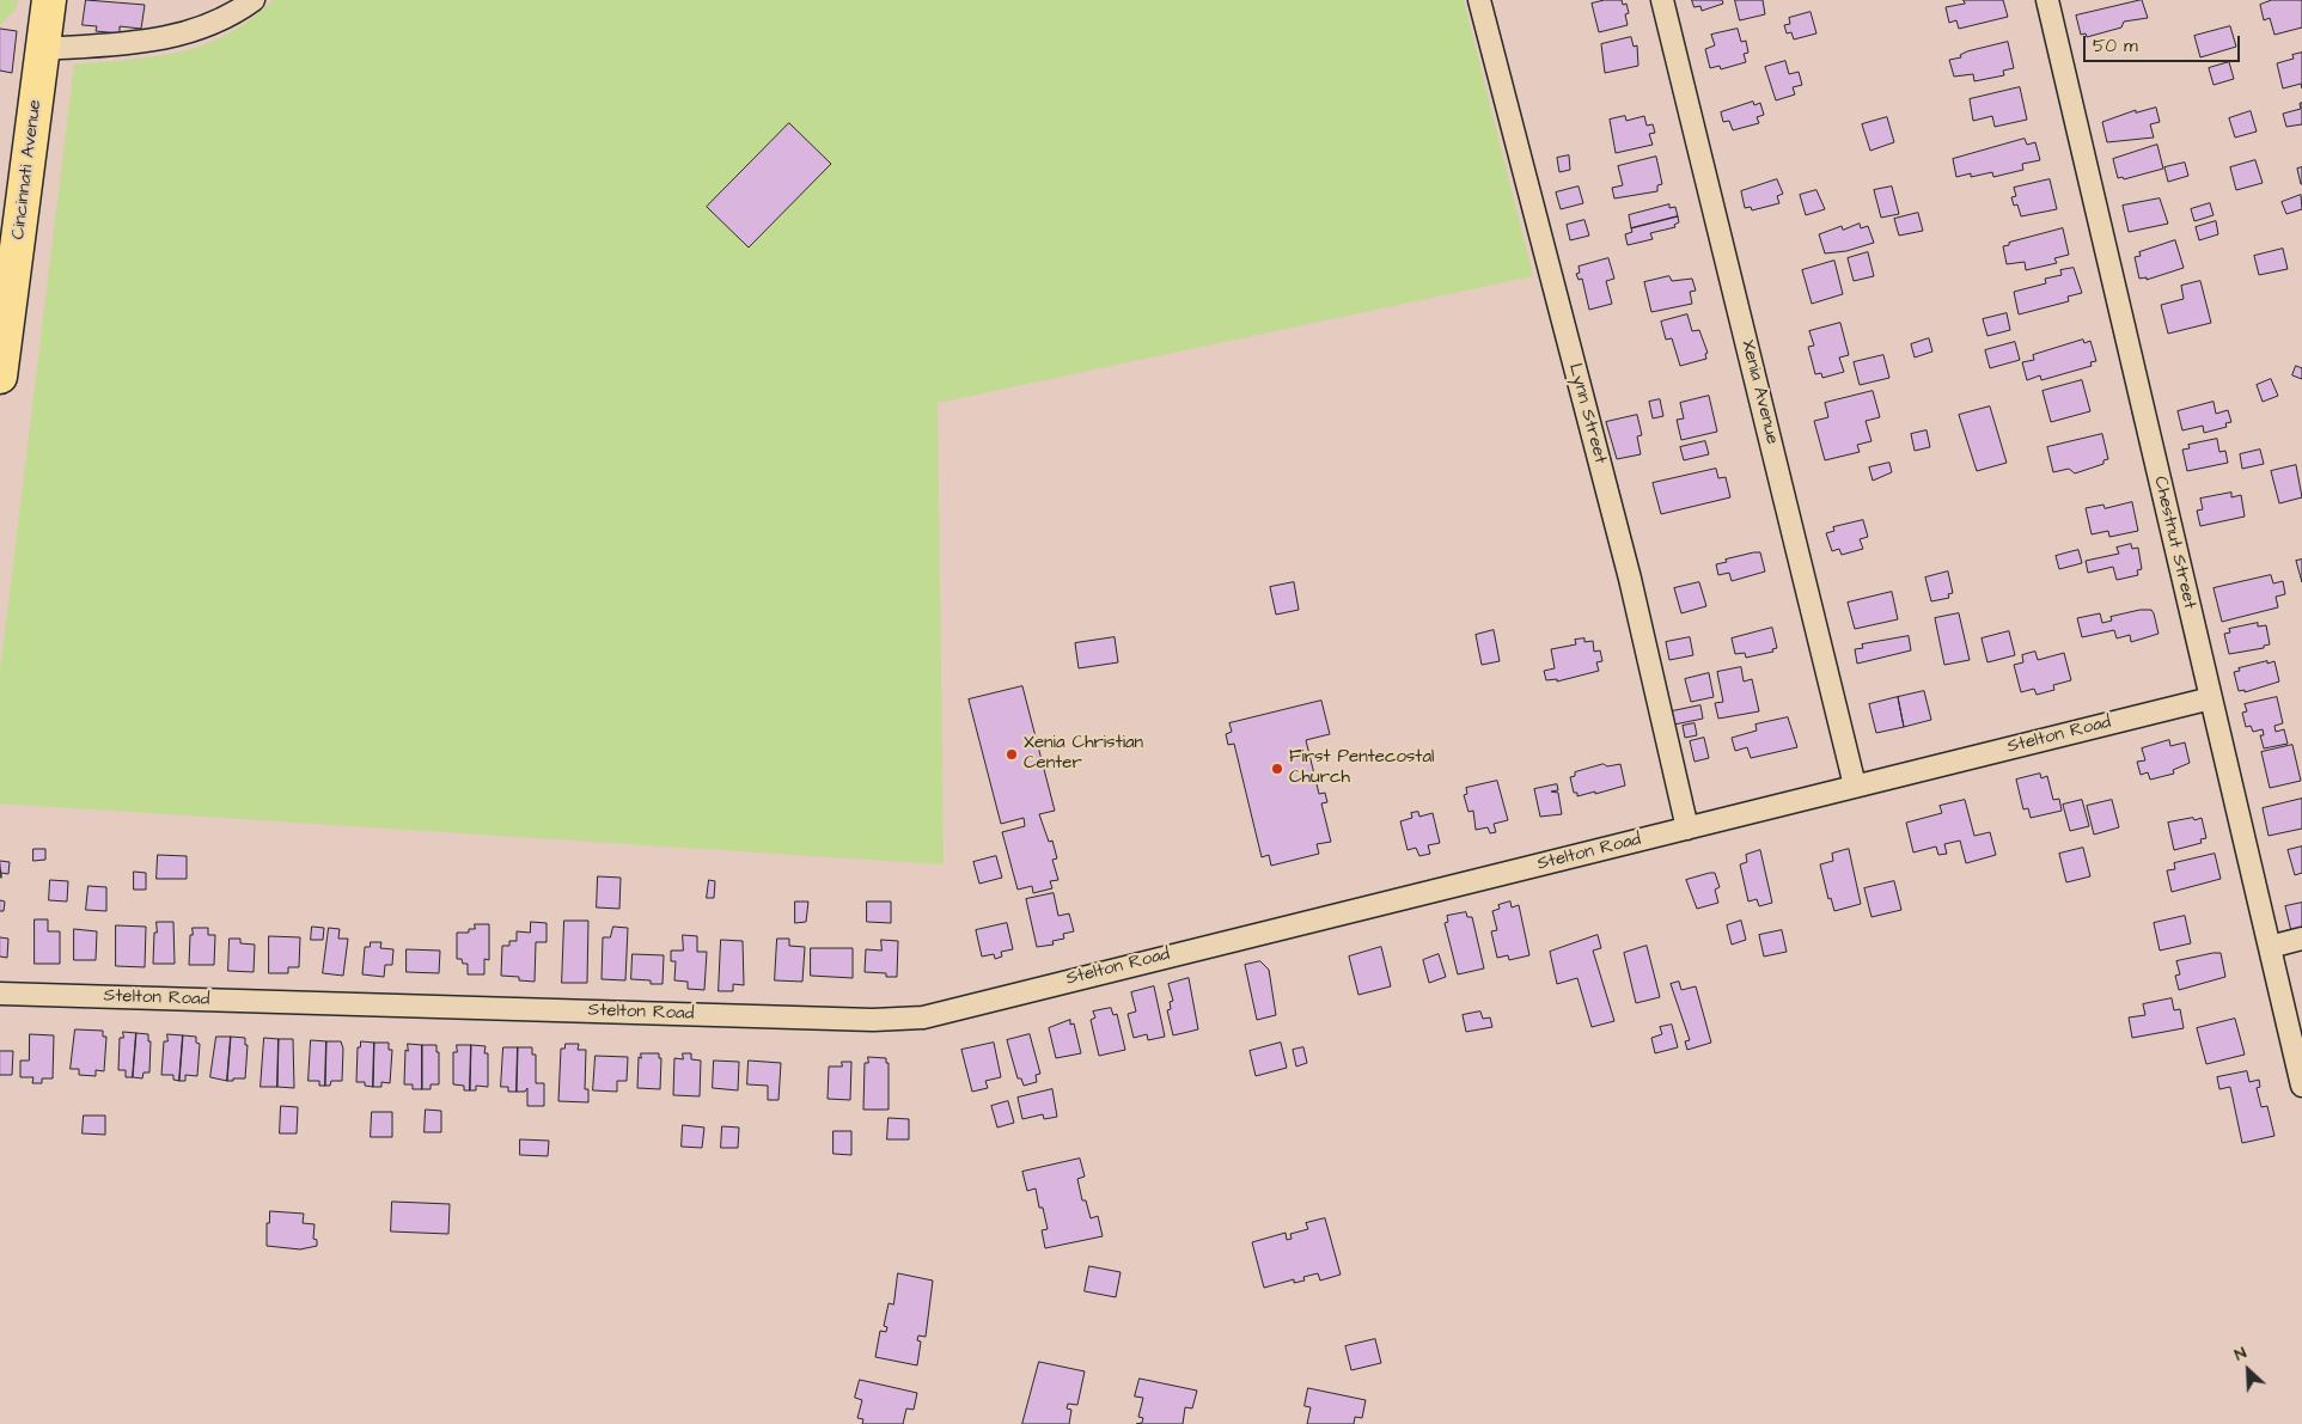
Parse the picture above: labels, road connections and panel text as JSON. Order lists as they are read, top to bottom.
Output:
{
  "streets": {
    "highway": ["Cincinnati Avenue"],
    "street": [
      "Xenia Avenue",
      "Lynn Street",
      "Chestnut Street",
      "Stelton Road"
    ]
  },
  "crossings": [
    ["Xenia Avenue", "Stelton Road"],
    ["Lynn Street", "Stelton Road"],
    ["Chestnut Street", "Stelton Road"]
  ],
  "places": ["Xenia Christian Center", "First Pentecostal Church"],
  "scale_bar": "50 m",
  "north": "top left"
}
